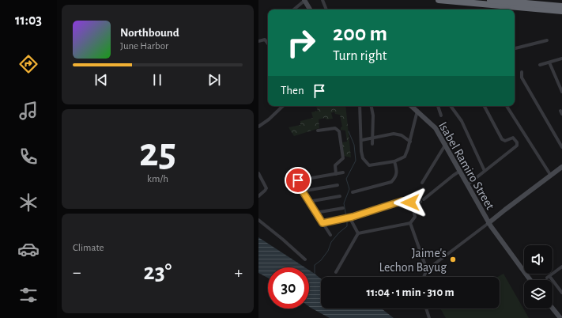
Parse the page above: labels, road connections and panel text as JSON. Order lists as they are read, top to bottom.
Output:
{
  "streets": {
    "street": ["Isabel Ramiro Street"]
  },
  "places": ["Jaime's Lechon Bayug"],
  "page": {
    "tabs": "11:03",
    "turn": ["200 m", "Turn right"],
    "song": ["Northbound", "June Harbor"],
    "then": "Then",
    "tile": [
      ["25", "km/h"],
      "Climate"
    ],
    "heat": ["−", "23°", "+"],
    "limit": "30",
    "trip": "11:04 · 1 min · 310 m"
  }
}
